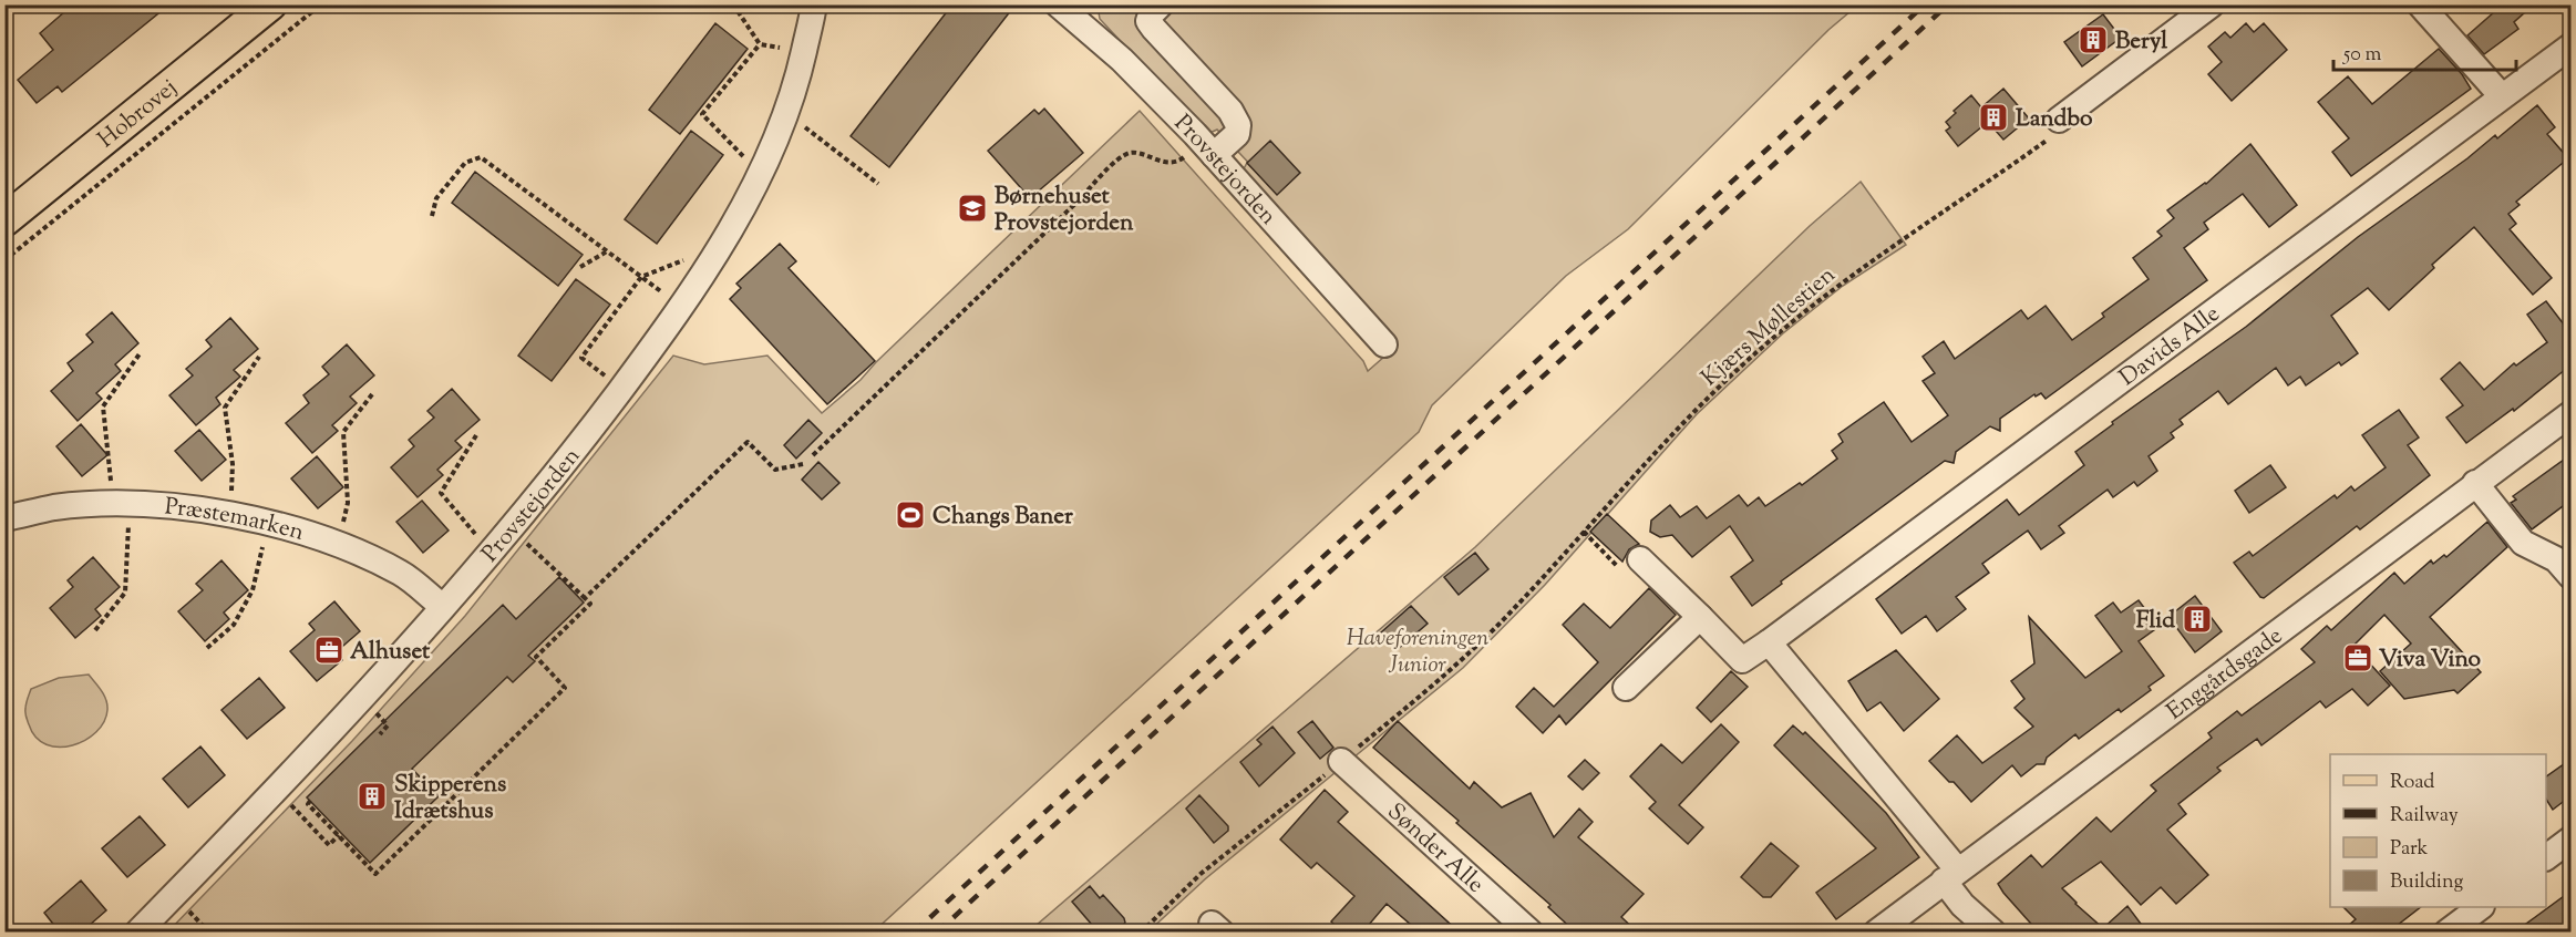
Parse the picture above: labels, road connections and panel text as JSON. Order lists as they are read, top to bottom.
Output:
{
  "streets": {
    "main road": ["Hobrovej"],
    "street": [
      "Provstejorden",
      "Davids Alle",
      "Præstemarken",
      "Enggårdsgade",
      "Sønder Alle"
    ],
    "path": ["Kjærs Møllestien"]
  },
  "crossings": [
    ["Provstejorden", "Præstemarken"]
  ],
  "parks": ["Haveforeningen Junior"],
  "places": {
    "building": [
      "Beryl",
      "Landbo",
      "Flid",
      "Skipperens Idrætshus"
    ],
    "school or university": ["Børnehuset Provstejorden"],
    "sports": ["Changs Baner"],
    "office": ["Alhuset", "Viva Vino"]
  },
  "legend": [
    "Road",
    "Railway",
    "Park",
    "Building"
  ],
  "scale_bar": "50 m"
}
